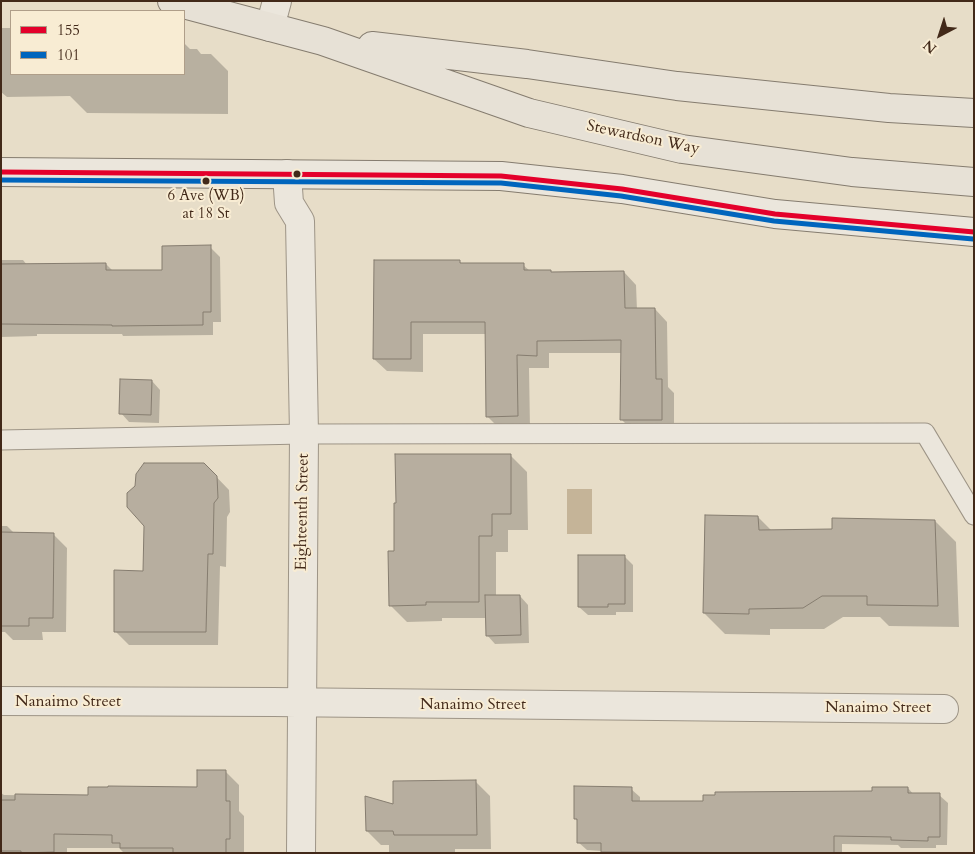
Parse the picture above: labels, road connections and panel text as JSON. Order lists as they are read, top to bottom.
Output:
{
  "streets": {
    "main road": ["Stewardson Way"],
    "street": ["Eighteenth Street", "Nanaimo Street"]
  },
  "crossings": [
    ["Eighteenth Street", "Nanaimo Street"]
  ],
  "places": ["6 Ave (WB) at 18 St"],
  "lines": ["transit line 155", "transit line 101"],
  "legend": ["155", "101"],
  "north": "bottom left"
}
